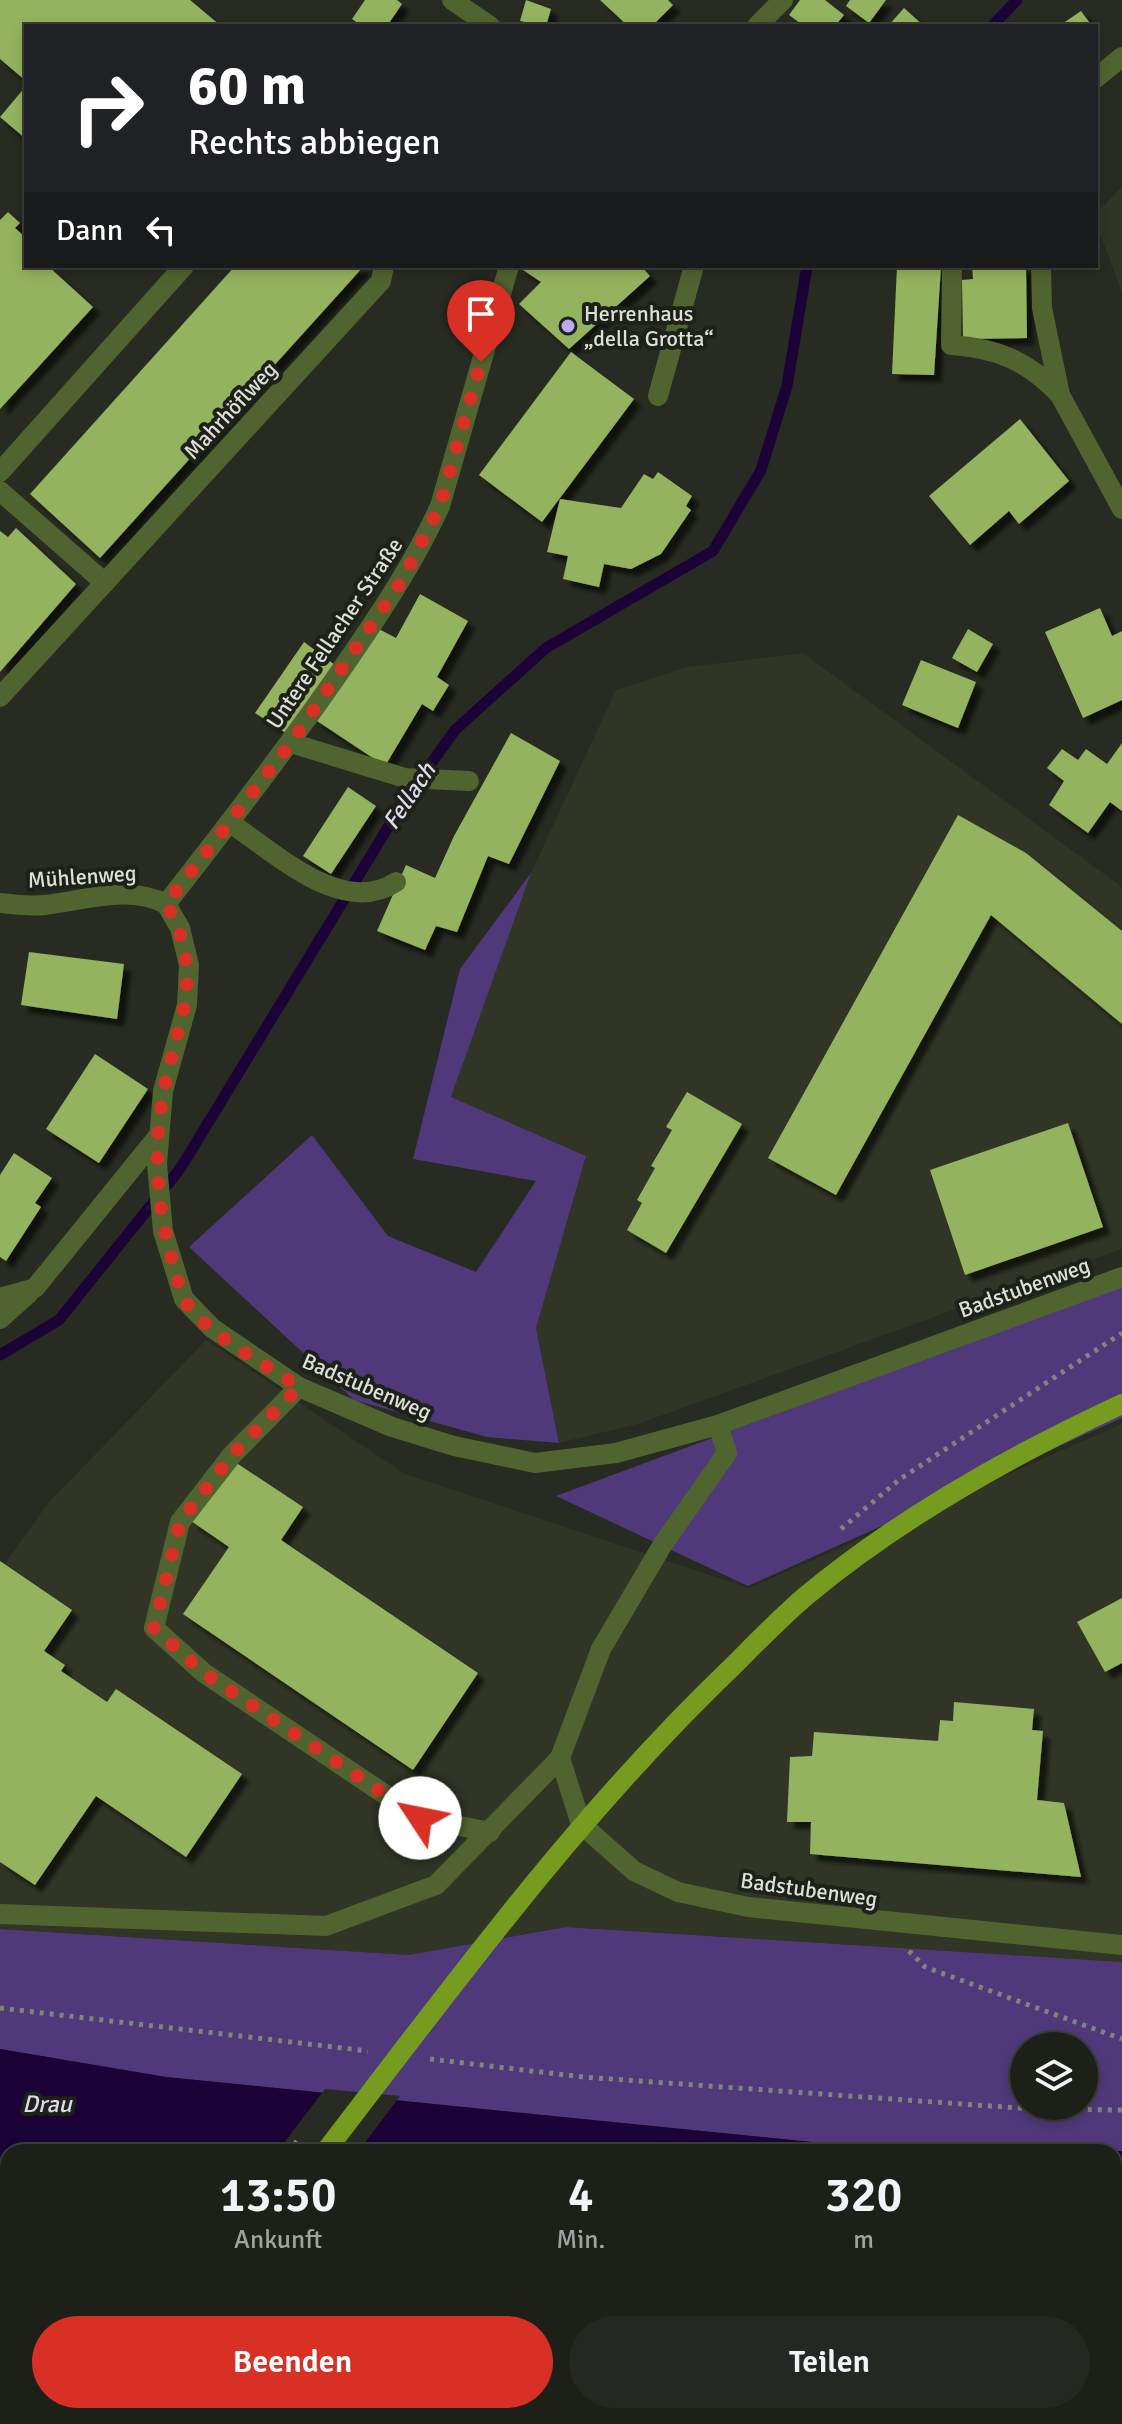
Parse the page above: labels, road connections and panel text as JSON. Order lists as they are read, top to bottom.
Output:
{
  "streets": {
    "street": [
      "Mahrhöflweg",
      "Untere Fellacher Straße",
      "Mühlenweg",
      "Badstubenweg"
    ]
  },
  "crossings": [
    ["Untere Fellacher Straße", "Mühlenweg"],
    ["Untere Fellacher Straße", "Badstubenweg"],
    ["Mühlenweg", "Badstubenweg"]
  ],
  "water": ["Fellach", "Drau"],
  "places": ["Herrenhaus „della Grotta“"],
  "page": {
    "turn": ["60 m", "Rechts abbiegen"],
    "then": "Dann",
    "eta": [
      "13:50",
      "Ankunft",
      "4",
      "Min.",
      "320",
      "m"
    ],
    "buttons": ["Beenden", "Teilen"]
  }
}
